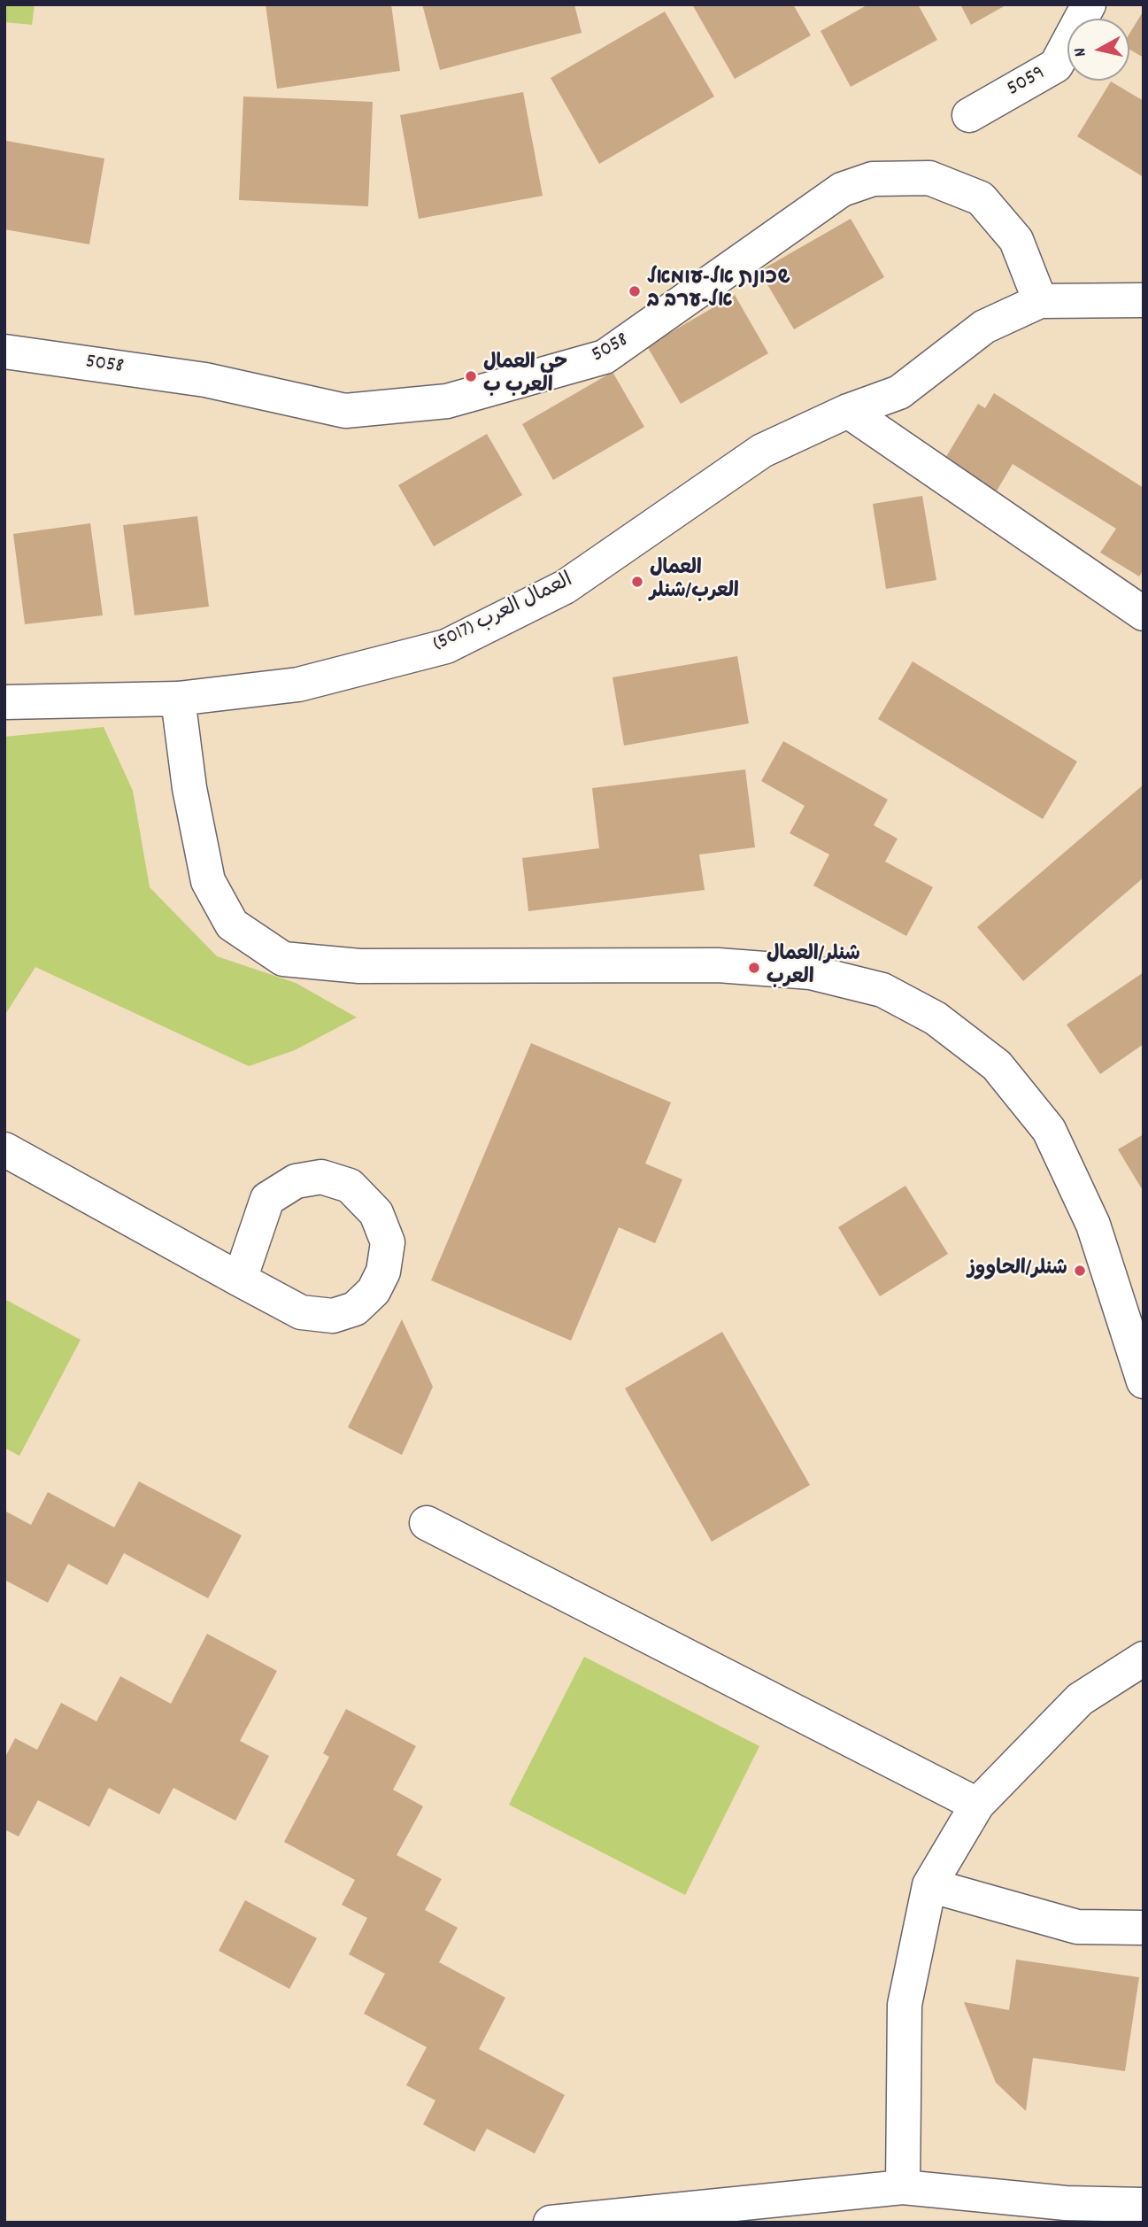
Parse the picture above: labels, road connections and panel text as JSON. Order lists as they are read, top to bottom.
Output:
{
  "streets": {
    "street": ["5059", "5058", "العمال العرب (5017)"]
  },
  "crossings": [
    ["5058", "العمال العرب (5017)"]
  ],
  "places": [
    "שכונת אל-עומאל אל-ערב ב",
    "حي العمال العرب ب",
    "العمال العرب/شنلر",
    "شنلر/العمال العرب",
    "شنلر/الحاووز"
  ],
  "north": "left"
}
